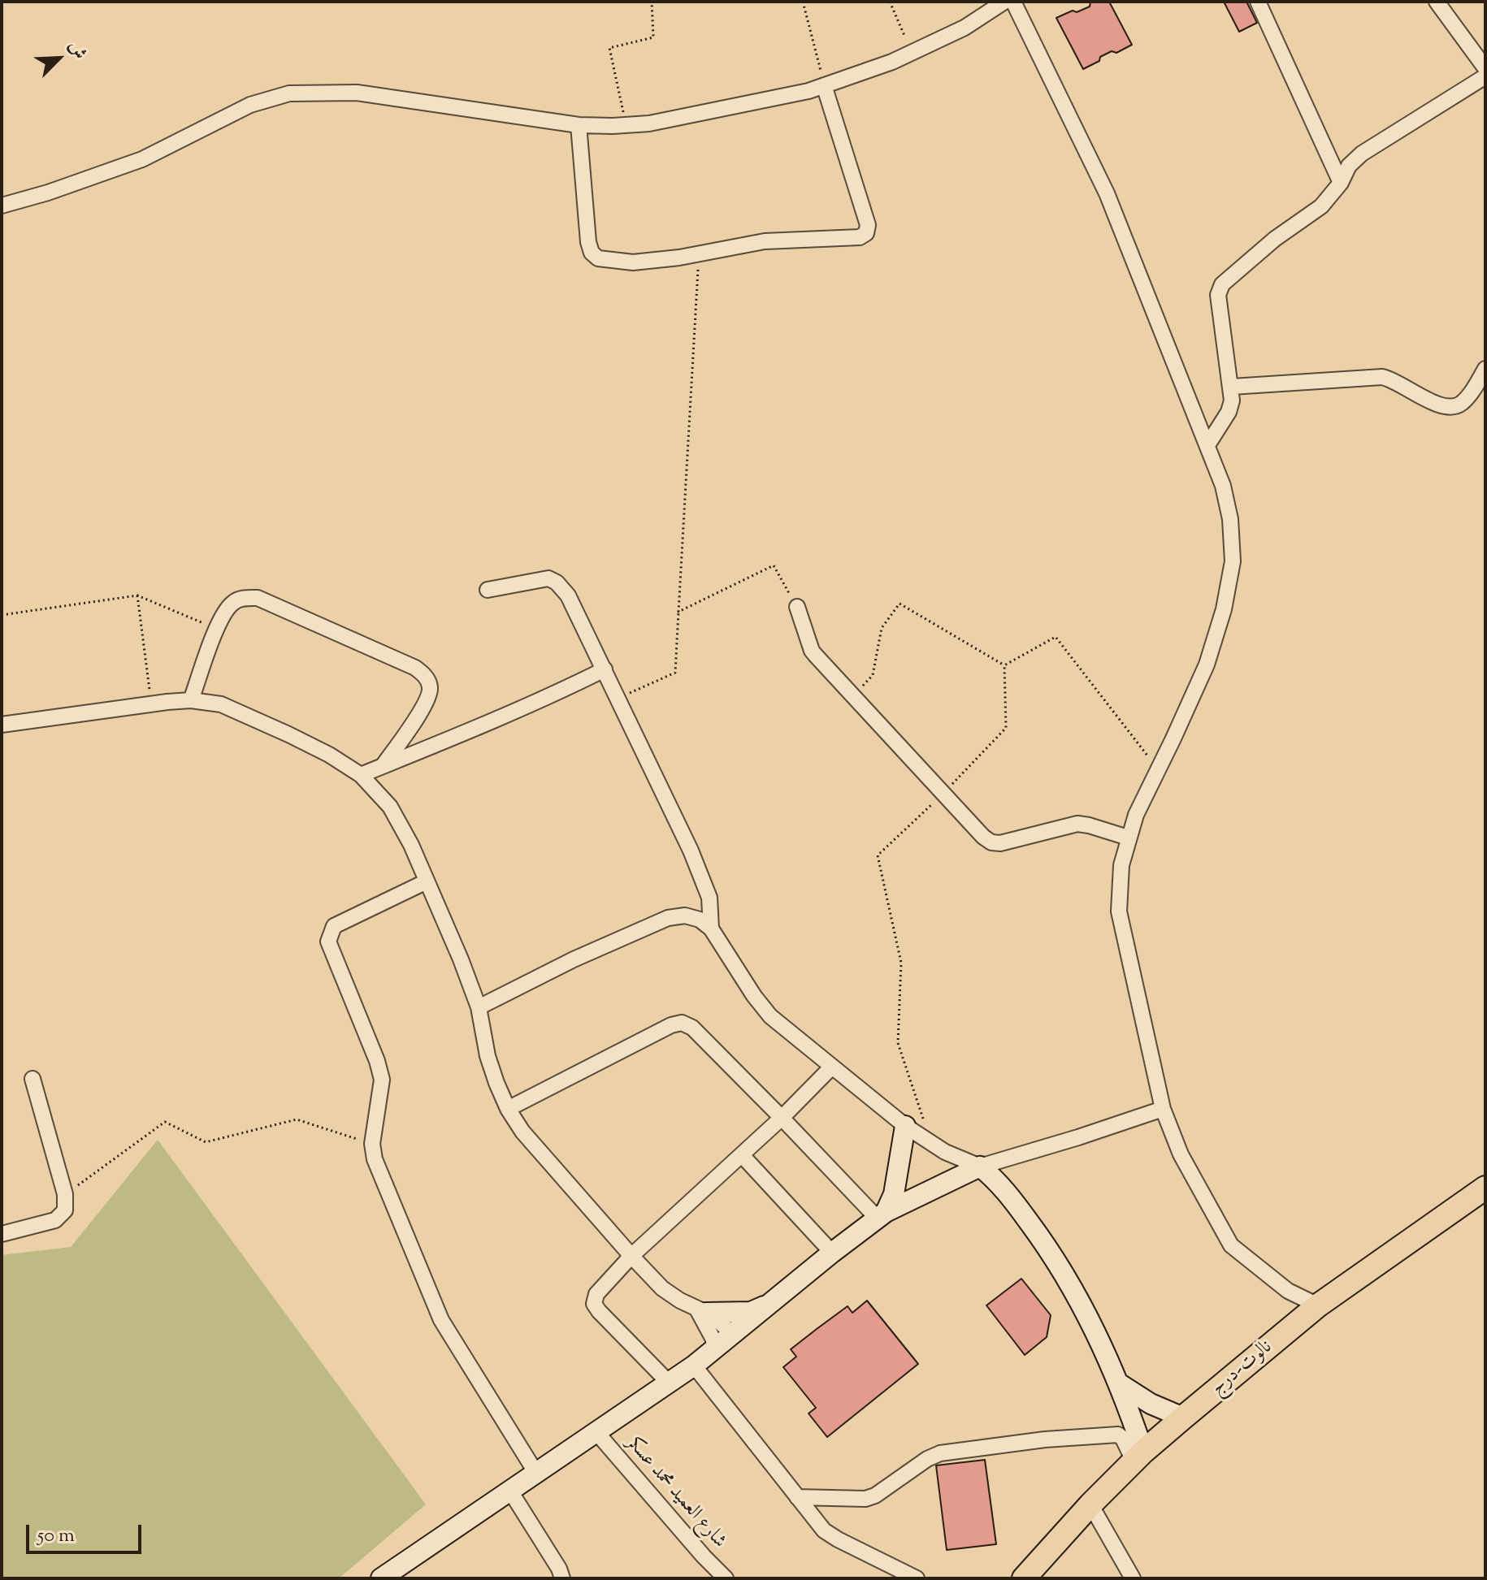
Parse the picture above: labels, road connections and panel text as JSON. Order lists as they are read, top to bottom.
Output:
{
  "streets": {
    "main road": ["نالوت-درج"],
    "street": ["شارع العميد محمد عسكر"]
  },
  "scale_bar": "50 m",
  "north": "top right"
}
